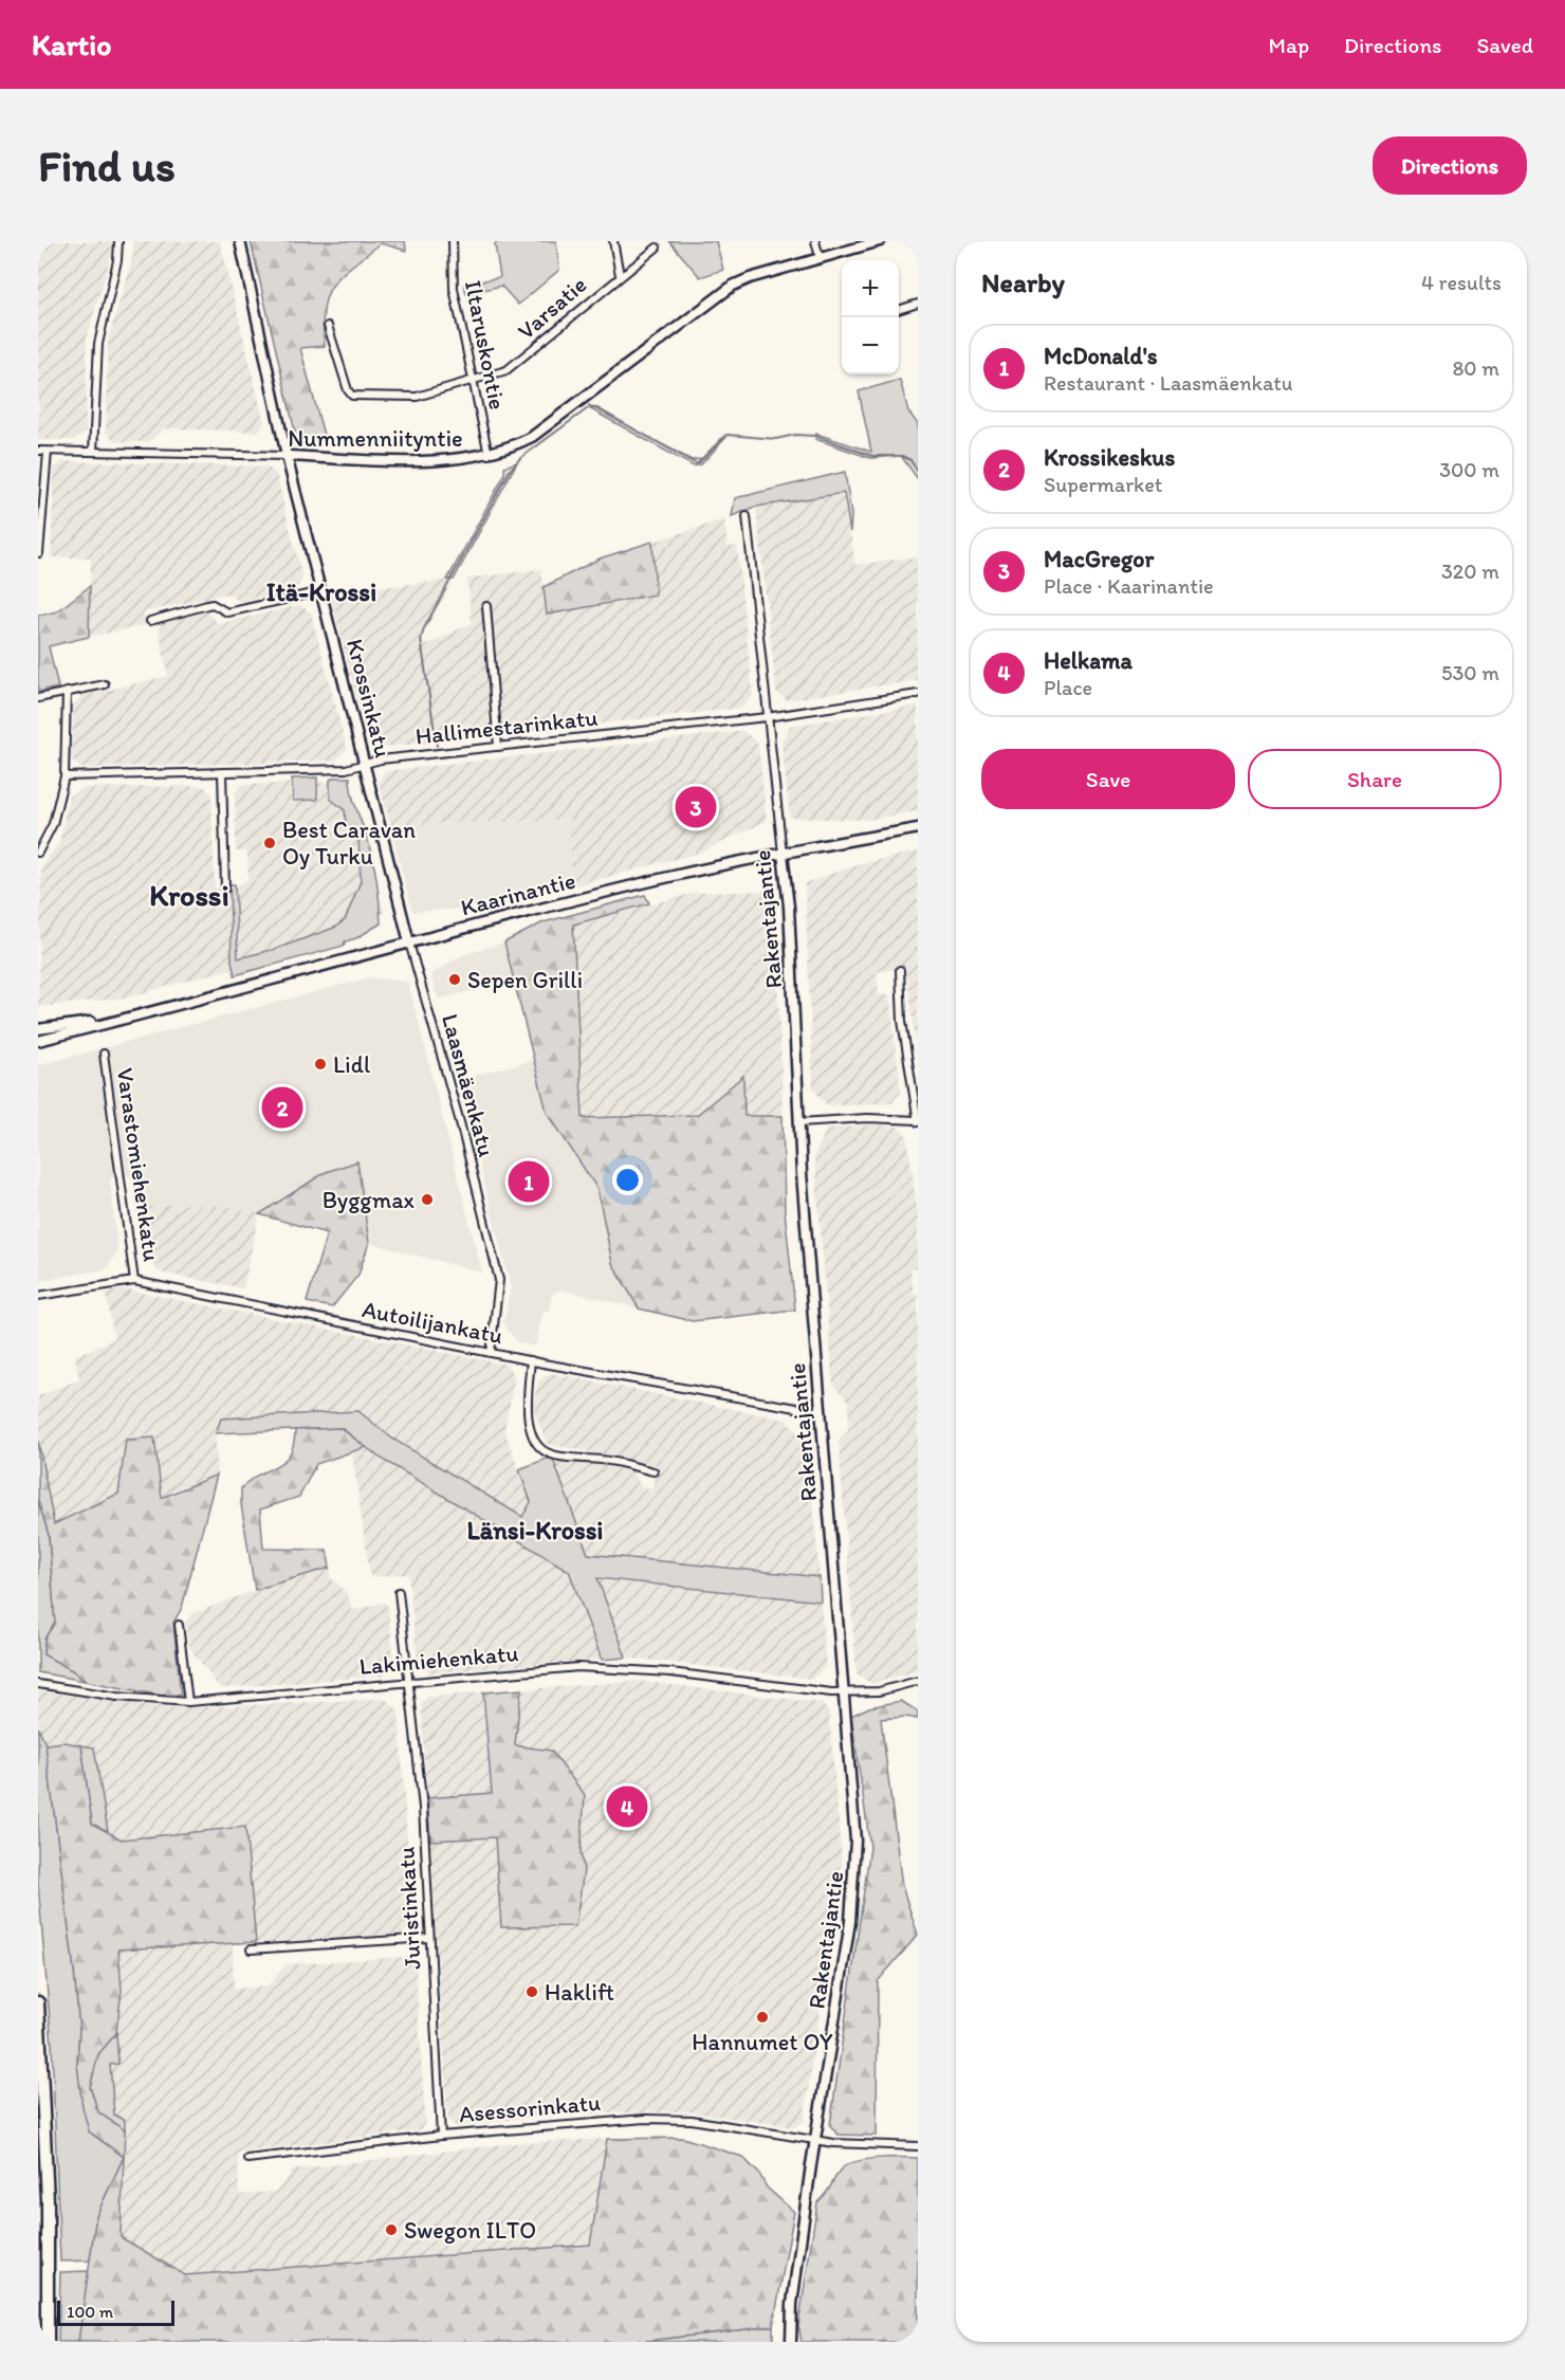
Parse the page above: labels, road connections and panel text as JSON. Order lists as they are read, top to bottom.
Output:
{
  "streets": {
    "street": [
      "Varsatie",
      "Iltaruskontie",
      "Nummenniityntie",
      "Krossinkatu",
      "Hallimestarinkatu",
      "Kaarinantie",
      "Rakentajantie",
      "Laasmäenkatu",
      "Varastomiehenkatu",
      "Autoilijankatu",
      "Lakimiehenkatu",
      "Juristinkatu",
      "Asessorinkatu"
    ]
  },
  "crossings": [
    ["Varsatie", "Iltaruskontie"],
    ["Iltaruskontie", "Nummenniityntie"],
    ["Nummenniityntie", "Krossinkatu"],
    ["Krossinkatu", "Hallimestarinkatu"],
    ["Krossinkatu", "Kaarinantie"],
    ["Krossinkatu", "Laasmäenkatu"],
    ["Hallimestarinkatu", "Rakentajantie"],
    ["Kaarinantie", "Rakentajantie"],
    ["Kaarinantie", "Laasmäenkatu"],
    ["Rakentajantie", "Autoilijankatu"],
    ["Rakentajantie", "Lakimiehenkatu"],
    ["Rakentajantie", "Asessorinkatu"],
    ["Laasmäenkatu", "Autoilijankatu"],
    ["Varastomiehenkatu", "Autoilijankatu"],
    ["Lakimiehenkatu", "Juristinkatu"],
    ["Juristinkatu", "Asessorinkatu"]
  ],
  "districts": ["Itä-Krossi", "Krossi", "Länsi-Krossi"],
  "places": [
    "Best Caravan Oy Turku",
    "Sepen Grilli",
    "Lidl",
    "Byggmax",
    "Haklift",
    "Hannumet OY",
    "Swegon ILTO"
  ],
  "scale_bar": "100 m",
  "page": {
    "header": "Kartio",
    "nav": ["Map", "Directions", "Saved"],
    "buttons": [
      "Directions",
      ["Save", "Share"]
    ],
    "title": "Find us",
    "heading": ["Nearby", "4 results"],
    "map_buttons": ["+", "−"],
    "list": [
      {
        "mark": "1",
        "name": "McDonald's",
        "note": "Restaurant · Laasmäenkatu",
        "value": "80 m"
      },
      {
        "mark": "2",
        "name": "Krossikeskus",
        "note": "Supermarket",
        "value": "300 m"
      },
      {
        "mark": "3",
        "name": "MacGregor",
        "note": "Place · Kaarinantie",
        "value": "320 m"
      },
      {
        "mark": "4",
        "name": "Helkama",
        "note": "Place",
        "value": "530 m"
      }
    ],
    "pins": [
      "3",
      "2",
      "1",
      "4"
    ],
    "scale": "100 m"
  }
}
